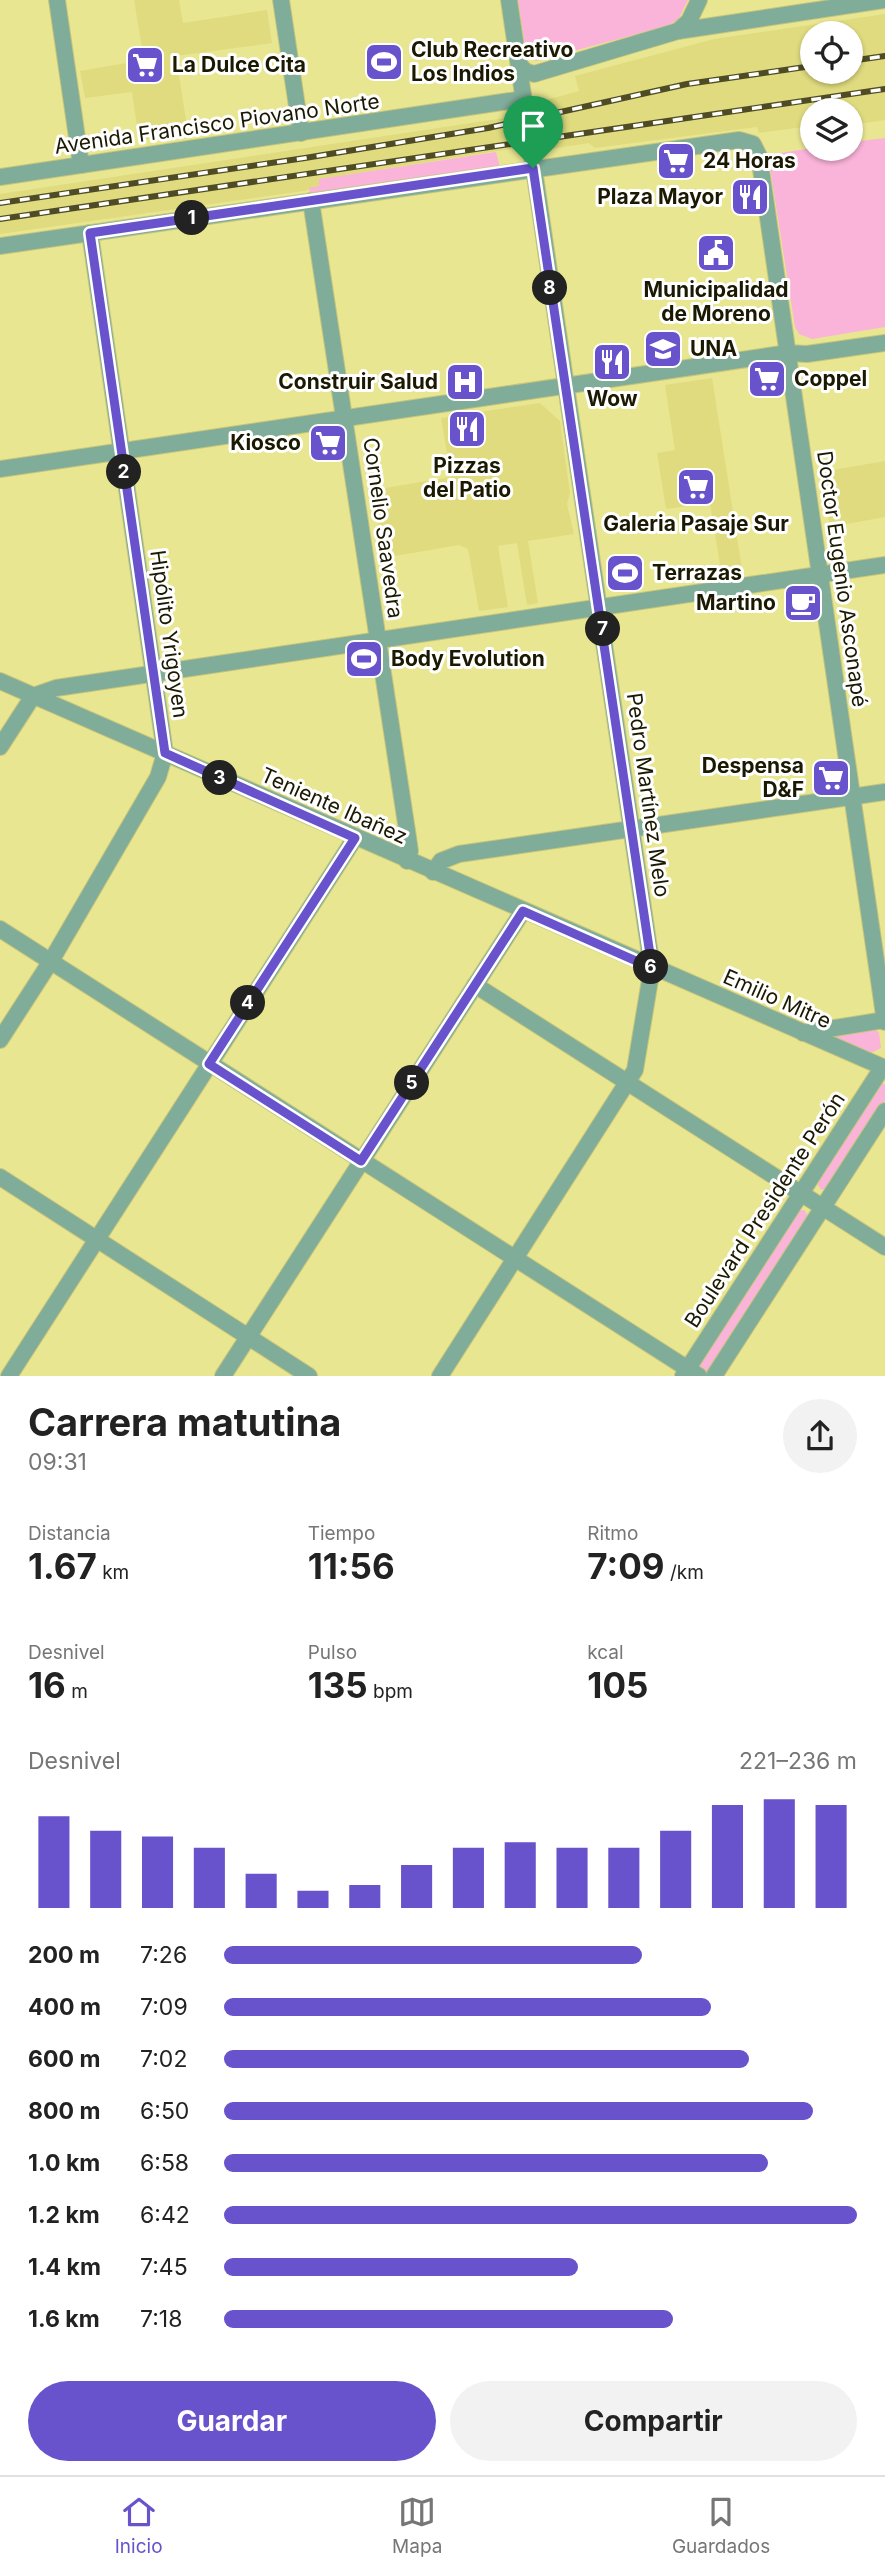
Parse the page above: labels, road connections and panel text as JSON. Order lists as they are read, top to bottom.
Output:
{
  "streets": {
    "street": [
      "Avenida Francisco Piovano Norte",
      "Cornelio Saavedra",
      "Doctor Eugenio Asconapé",
      "Hipólito Yrigoyen",
      "Pedro Martínez Melo",
      "Teniente Ibañez",
      "Emilio Mitre",
      "Boulevard Presidente Perón"
    ]
  },
  "crossings": [
    ["Avenida Francisco Piovano Norte", "Pedro Martínez Melo"],
    ["Cornelio Saavedra", "Teniente Ibañez"],
    ["Doctor Eugenio Asconapé", "Pedro Martínez Melo"],
    ["Hipólito Yrigoyen", "Teniente Ibañez"],
    ["Pedro Martínez Melo", "Teniente Ibañez"],
    ["Pedro Martínez Melo", "Emilio Mitre"],
    ["Teniente Ibañez", "Emilio Mitre"],
    ["Emilio Mitre", "Boulevard Presidente Perón"]
  ],
  "places": {
    "sports": ["Club Recreativo Los Indios", "Terrazas", "Body Evolution"],
    "supermarket": [
      "La Dulce Cita",
      "24 Horas",
      "Coppel",
      "Kiosco",
      "Galeria Pasaje Sur",
      "Despensa D&F"
    ],
    "restaurant": ["Plaza Mayor", "Wow", "Pizzas del Patio"],
    "public building": ["Municipalidad de Moreno"],
    "school or university": ["UNA"],
    "hospital": ["Construir Salud"],
    "cafe": ["Martino"]
  },
  "page": {
    "pins": [
      "1",
      "8",
      "2",
      "7",
      "3",
      "6",
      "4",
      "5"
    ],
    "heading": ["Carrera matutina", "09:31"],
    "stats": [
      ["Distancia", "1.67 km"],
      ["Tiempo", "11:56"],
      ["Ritmo", "7:09 /km"],
      ["Desnivel", "16 m"],
      ["Pulso", "135 bpm"],
      ["kcal", "105"]
    ],
    "chart": ["Desnivel", "221–236 m"],
    "list": [
      {
        "name": "200 m",
        "note": "7:26"
      },
      {
        "name": "400 m",
        "note": "7:09"
      },
      {
        "name": "600 m",
        "note": "7:02"
      },
      {
        "name": "800 m",
        "note": "6:50"
      },
      {
        "name": "1.0 km",
        "note": "6:58"
      },
      {
        "name": "1.2 km",
        "note": "6:42"
      },
      {
        "name": "1.4 km",
        "note": "7:45"
      },
      {
        "name": "1.6 km",
        "note": "7:18"
      }
    ],
    "buttons": ["Guardar", "Compartir"],
    "tabs": ["Inicio", "Mapa", "Guardados"]
  }
}
